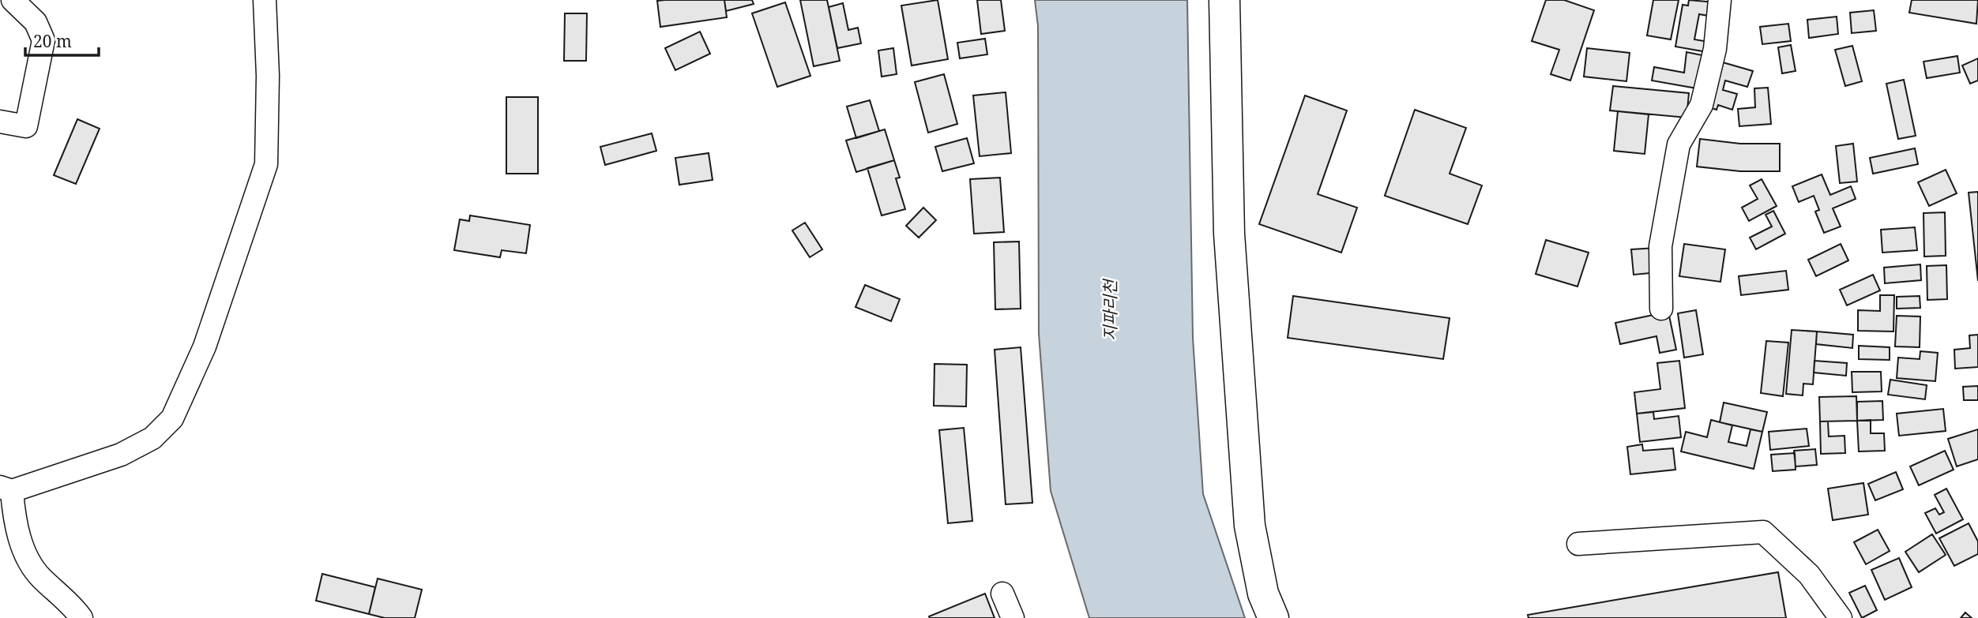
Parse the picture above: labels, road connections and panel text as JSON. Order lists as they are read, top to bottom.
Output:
{
  "water": ["지파리천"],
  "scale_bar": "20 m"
}
